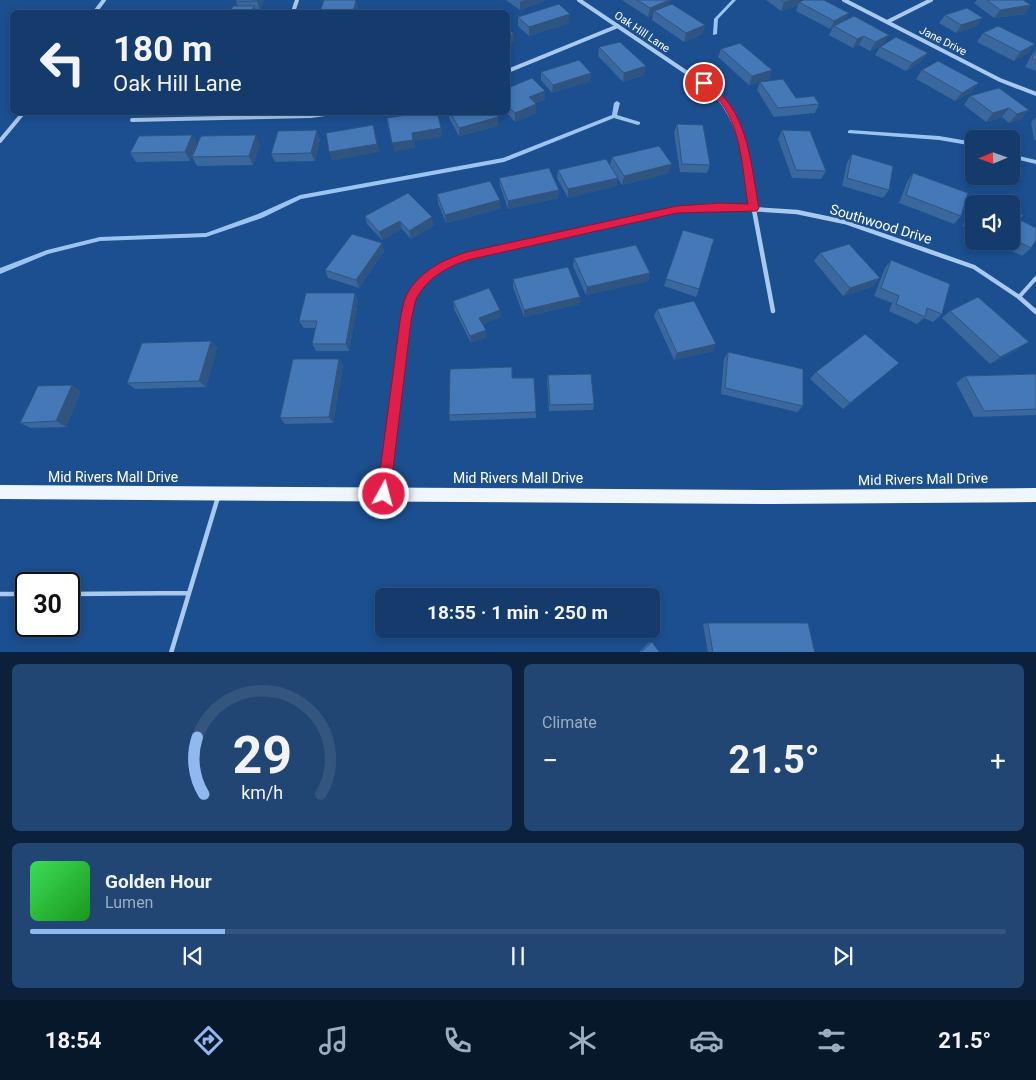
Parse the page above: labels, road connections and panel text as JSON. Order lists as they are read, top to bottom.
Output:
{
  "streets": {
    "main road": ["Mid Rivers Mall Drive"],
    "street": ["Oak Hill Lane", "Jane Drive", "Southwood Drive"]
  },
  "crossings": [
    ["Oak Hill Lane", "Southwood Drive"],
    ["Southwood Drive", "Mid Rivers Mall Drive"]
  ],
  "north": "left",
  "page": {
    "turn": ["180 m", "Oak Hill Lane"],
    "limit": "30",
    "trip": "18:55 · 1 min · 250 m",
    "tile": "Climate",
    "heat": ["−", "21.5°", "+"],
    "song": ["Golden Hour", "Lumen"],
    "tabs": ["18:54", "21.5°"],
    "gauge": ["29", "km/h"]
  }
}
